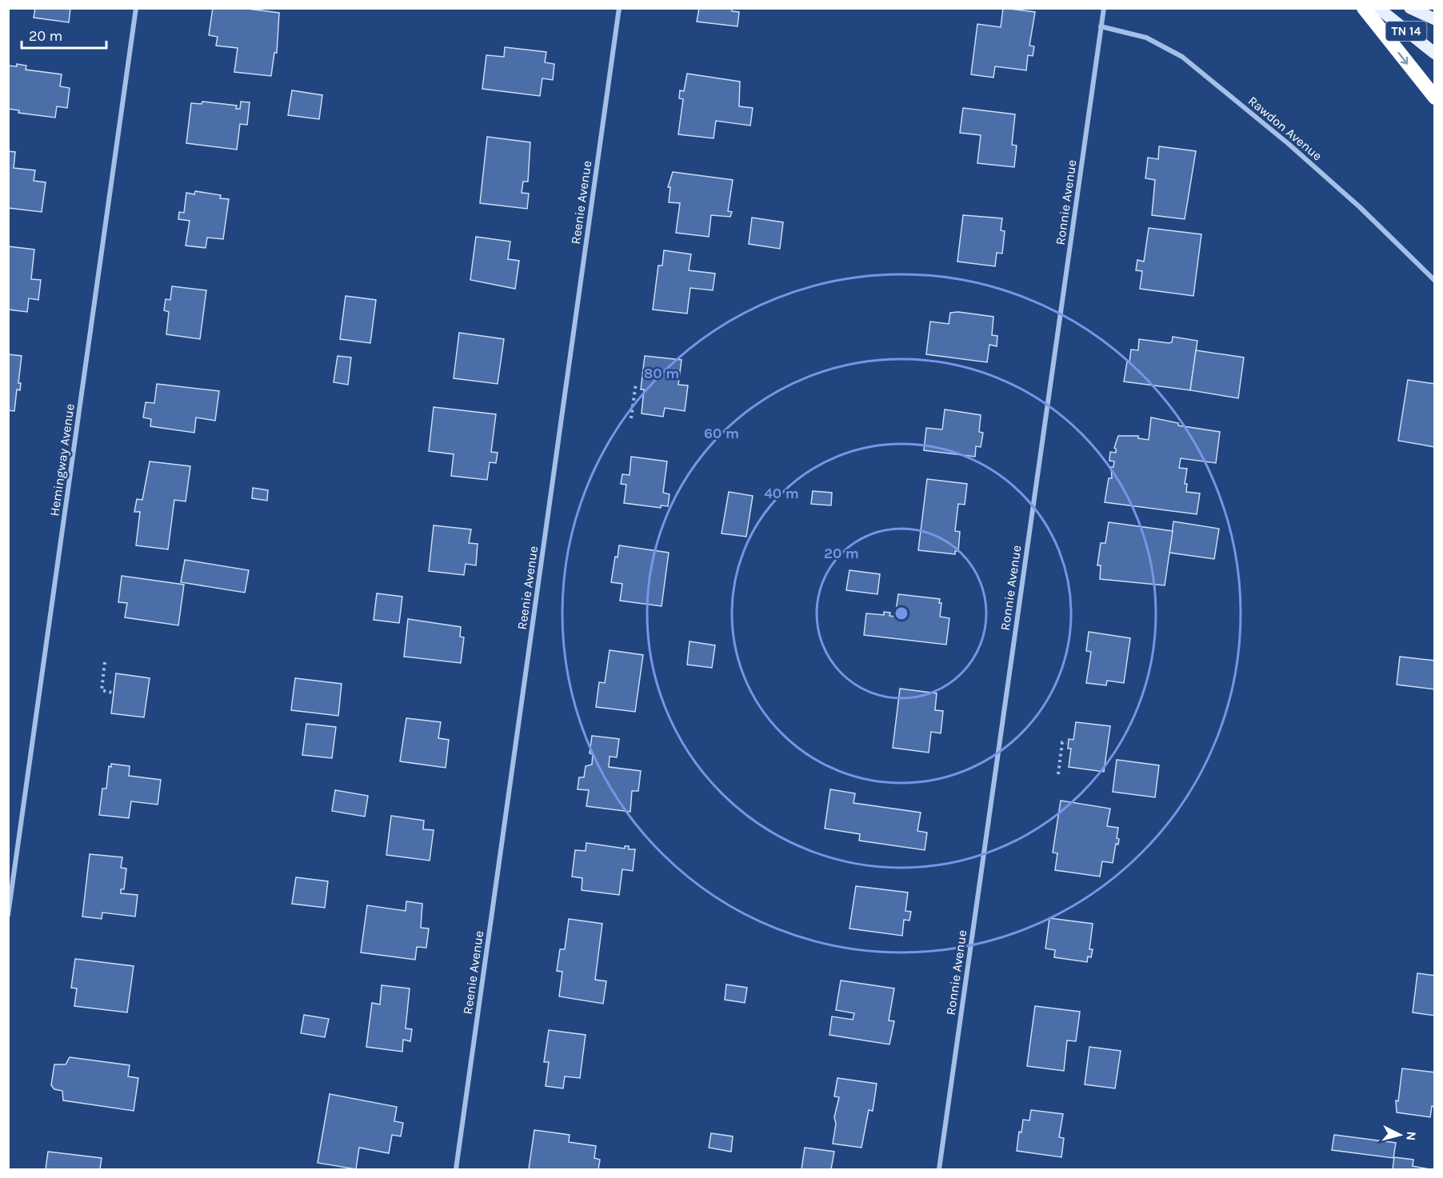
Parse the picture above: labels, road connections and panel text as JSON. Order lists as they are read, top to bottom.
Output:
{
  "streets": {
    "main road": ["TN 14"],
    "street": [
      "Rawdon Avenue",
      "Reenie Avenue",
      "Ronnie Avenue",
      "Hemingway Avenue"
    ]
  },
  "crossings": [
    ["Rawdon Avenue", "Ronnie Avenue"]
  ],
  "scale_bar": "20 m",
  "north": "right",
  "rings": [
    "80 m",
    "60 m",
    "40 m",
    "20 m"
  ]
}
